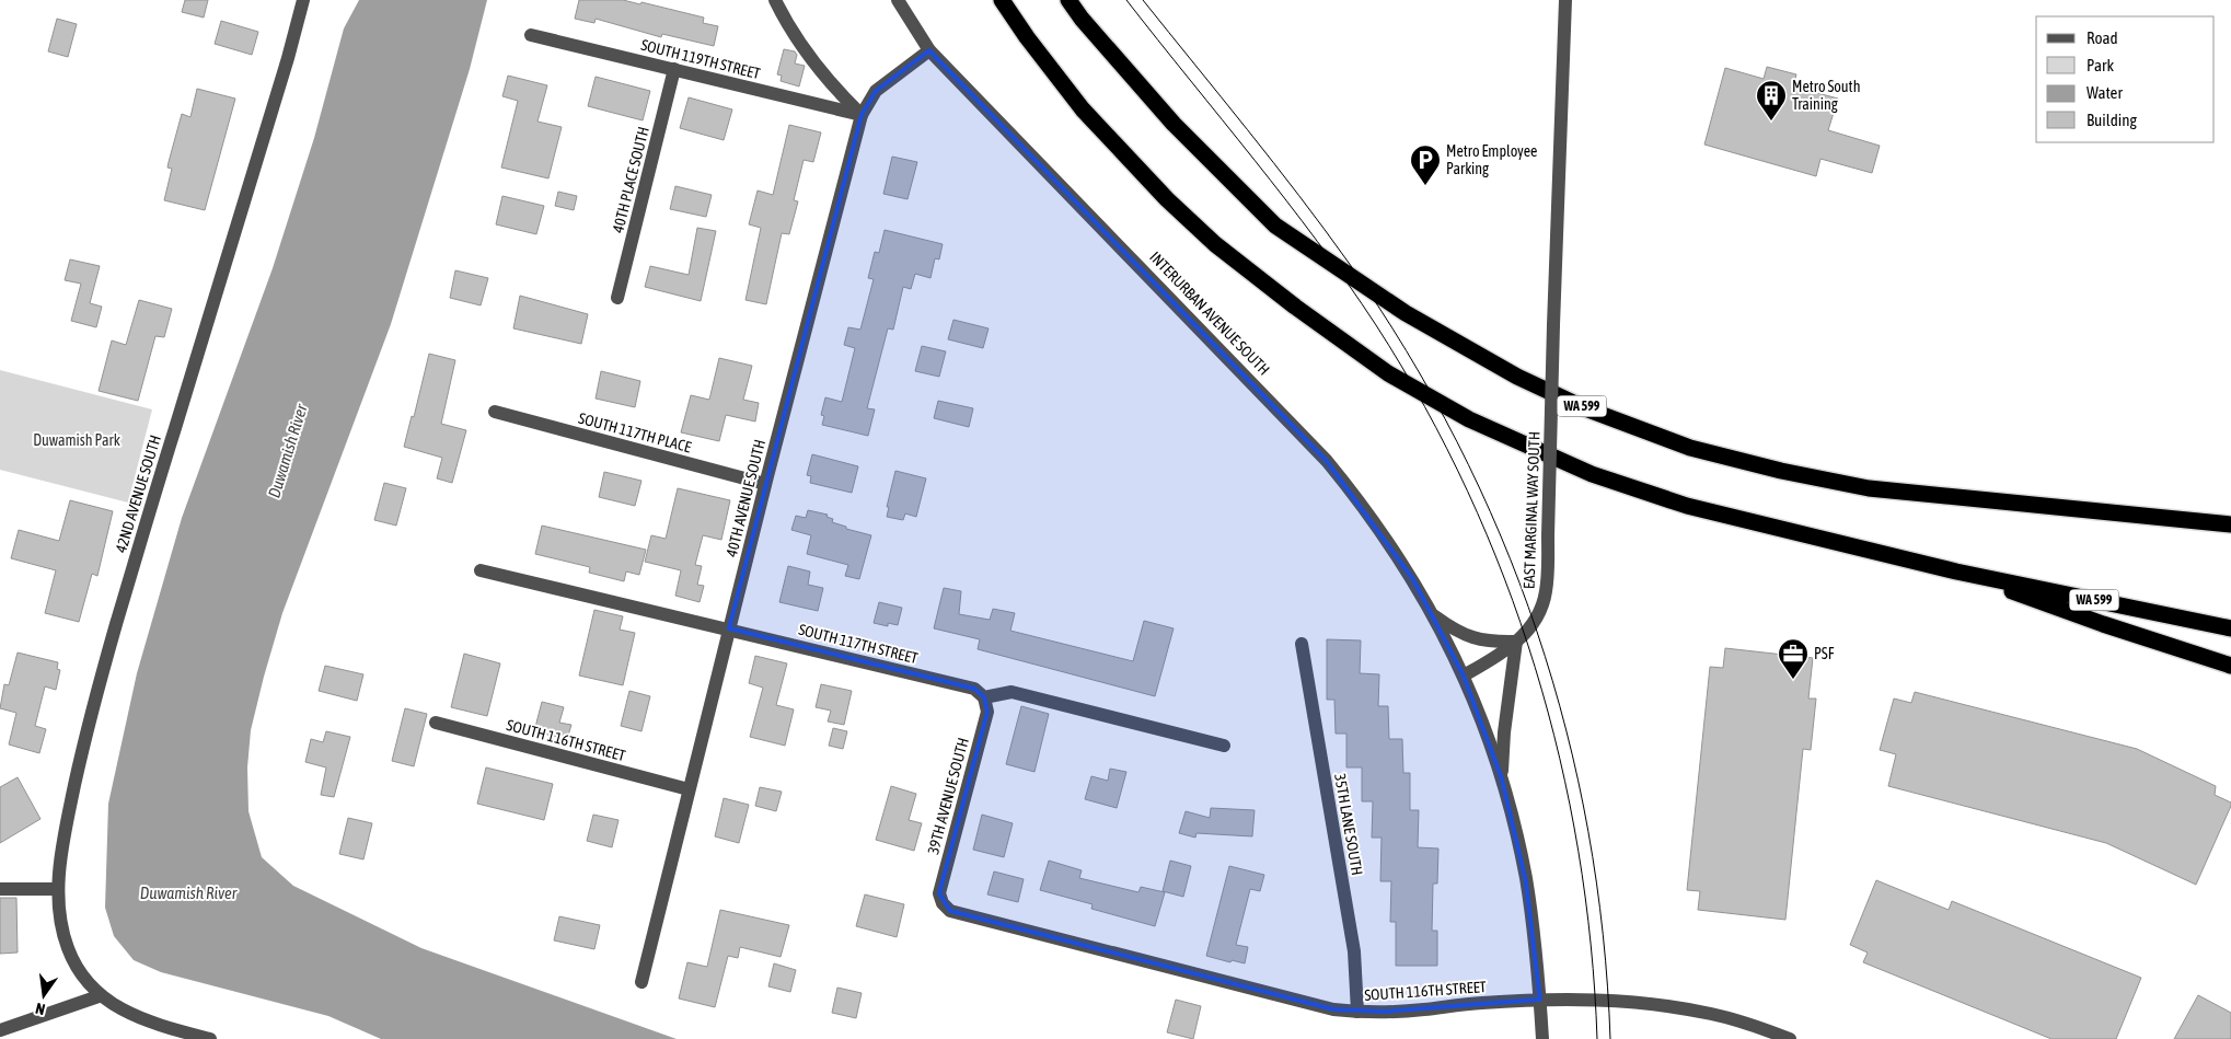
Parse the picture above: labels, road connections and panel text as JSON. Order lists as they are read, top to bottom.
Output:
{
  "streets": {
    "highway": ["WA 599"],
    "street": [
      "SOUTH 119TH STREET",
      "40TH PLACE SOUTH",
      "INTERURBAN AVENUE SOUTH",
      "SOUTH 117TH PLACE",
      "42ND AVENUE SOUTH",
      "40TH AVENUE SOUTH",
      "EAST MARGINAL WAY SOUTH",
      "SOUTH 117TH STREET",
      "SOUTH 116TH STREET",
      "39TH AVENUE SOUTH",
      "35TH LANE SOUTH"
    ]
  },
  "crossings": [
    ["SOUTH 119TH STREET", "40TH PLACE SOUTH"],
    ["SOUTH 119TH STREET", "40TH AVENUE SOUTH"],
    ["INTERURBAN AVENUE SOUTH", "40TH AVENUE SOUTH"],
    ["INTERURBAN AVENUE SOUTH", "EAST MARGINAL WAY SOUTH"],
    ["SOUTH 117TH PLACE", "40TH AVENUE SOUTH"],
    ["40TH AVENUE SOUTH", "SOUTH 117TH STREET"],
    ["40TH AVENUE SOUTH", "SOUTH 116TH STREET"],
    ["SOUTH 117TH STREET", "39TH AVENUE SOUTH"],
    ["SOUTH 116TH STREET", "39TH AVENUE SOUTH"],
    ["SOUTH 116TH STREET", "35TH LANE SOUTH"]
  ],
  "water": ["Duwamish River"],
  "parks": ["Duwamish Park"],
  "places": {
    "building": ["Metro South Training"],
    "parking": ["Metro Employee Parking"],
    "office": ["PSF"]
  },
  "legend": [
    "Road",
    "Park",
    "Water",
    "Building"
  ],
  "north": "bottom"
}
